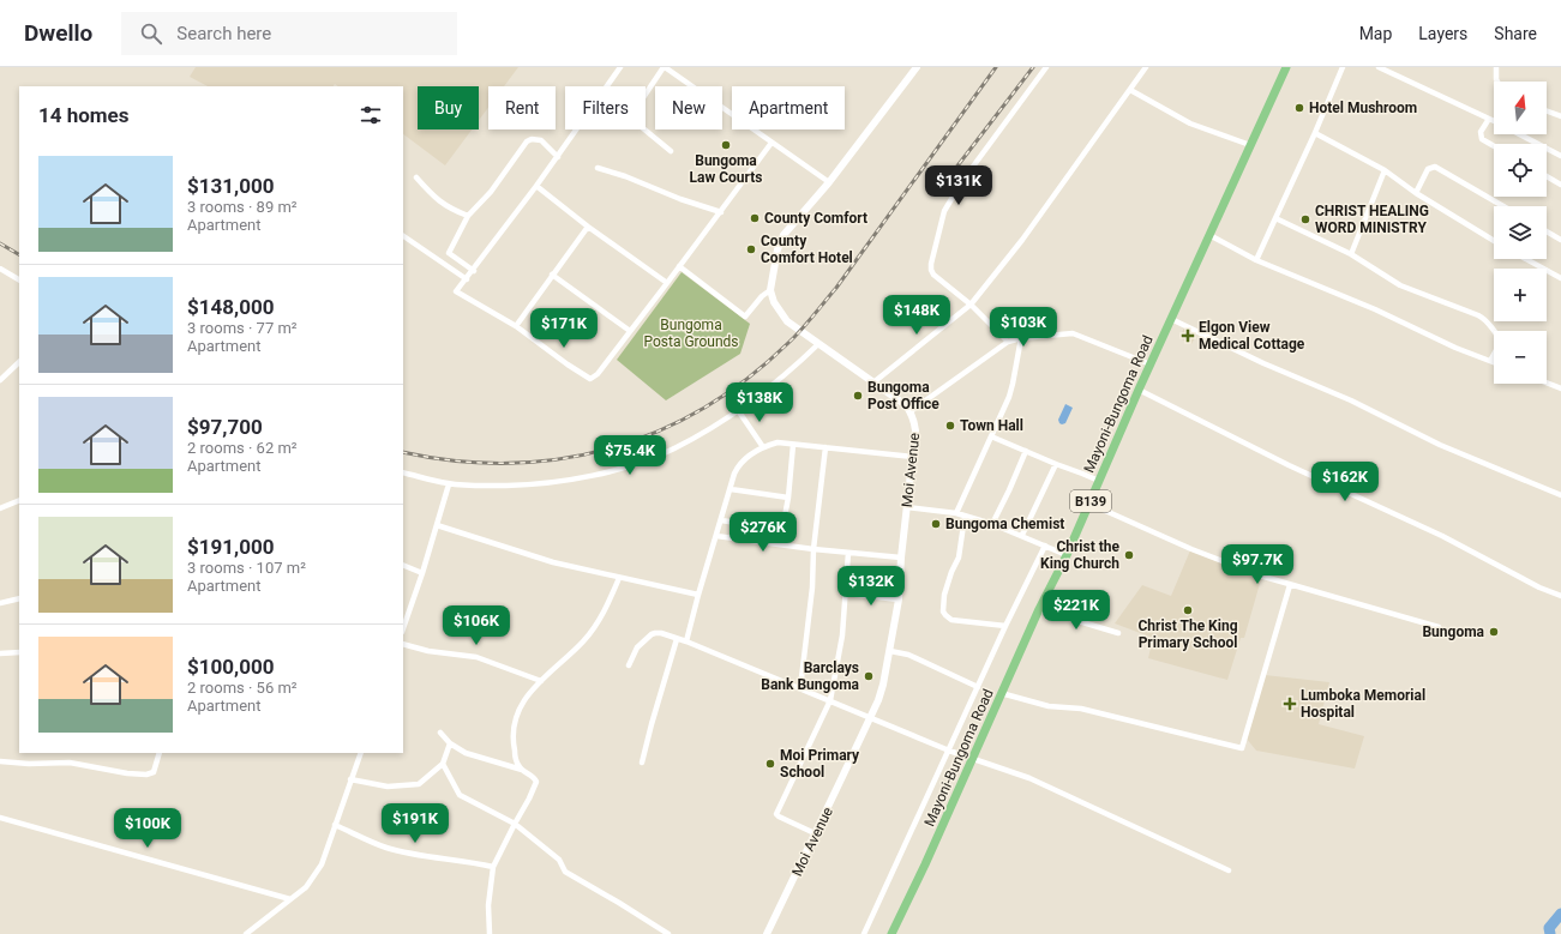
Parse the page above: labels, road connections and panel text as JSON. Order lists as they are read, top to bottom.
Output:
{
  "streets": {
    "main road": ["Mayoni-Bungoma Road", "B139"],
    "street": ["Moi Avenue"]
  },
  "parks": ["Bungoma Posta Grounds"],
  "places": {
    "other": [
      "Hotel Mushroom",
      "Bungoma Law Courts",
      "County Comfort",
      "CHRIST HEALING WORD MINISTRY",
      "County Comfort Hotel",
      "Bungoma Post Office",
      "Town Hall",
      "Bungoma Chemist",
      "Christ the King Church",
      "Christ The King Primary School",
      "Bungoma",
      "Barclays Bank Bungoma",
      "Moi Primary School"
    ],
    "health": ["Elgon View Medical Cottage", "Lumboka Memorial Hospital"]
  },
  "north": "top",
  "page": {
    "header": "Dwello",
    "search": "Search here",
    "nav": ["Map", "Layers", "Share"],
    "map_buttons": ["+", "−"],
    "chip": [
      "Buy",
      "Rent",
      "Filters",
      "New",
      "Apartment"
    ],
    "heading": "14 homes",
    "list": [
      {
        "name": "$131,000",
        "note": "3 rooms · 89 m² · Apartment"
      },
      {
        "name": "$148,000",
        "note": "3 rooms · 77 m² · Apartment"
      },
      {
        "name": "$97,700",
        "note": "2 rooms · 62 m² · Apartment"
      },
      {
        "name": "$191,000",
        "note": "3 rooms · 107 m² · Apartment"
      },
      {
        "name": "$100,000",
        "note": "2 rooms · 56 m² · Apartment"
      }
    ],
    "price": [
      "$131K",
      "$148K",
      "$103K",
      "$171K",
      "$138K",
      "$75.4K",
      "$162K",
      "$276K",
      "$97.7K",
      "$132K",
      "$221K",
      "$106K",
      "$191K",
      "$100K"
    ]
  }
}
